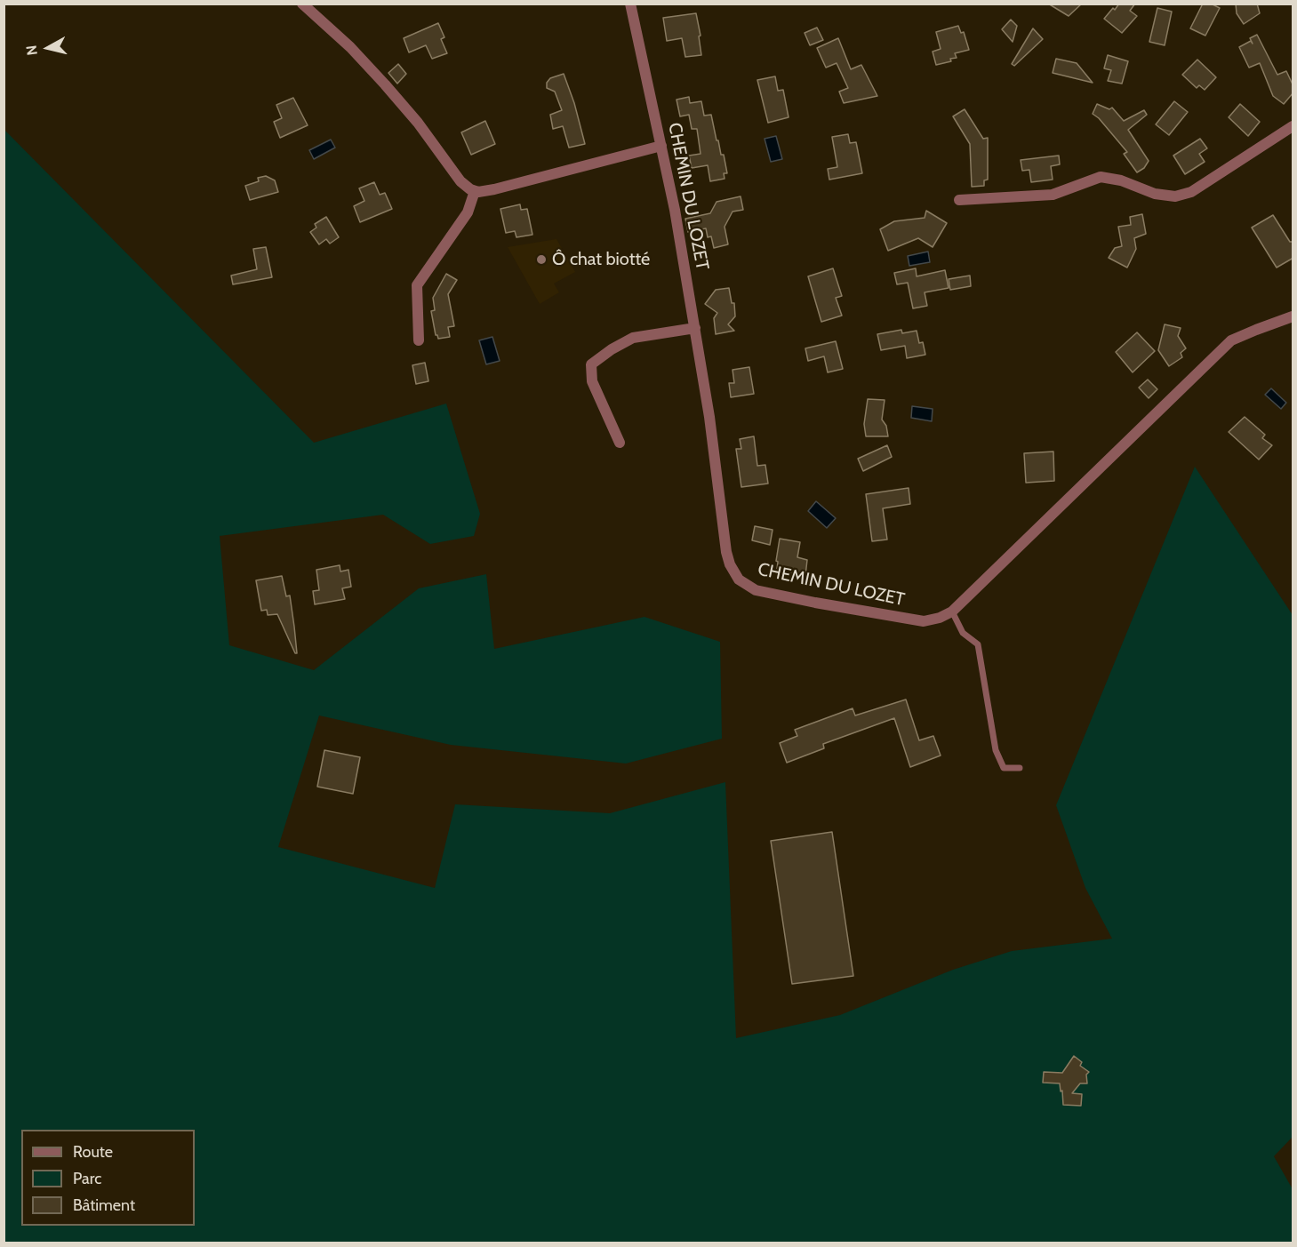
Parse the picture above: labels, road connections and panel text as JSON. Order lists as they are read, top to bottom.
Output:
{
  "streets": {
    "street": ["CHEMIN DU LOZET"]
  },
  "places": ["Ô chat biotté"],
  "legend": ["Route", "Parc", "Bâtiment"],
  "north": "left"
}
